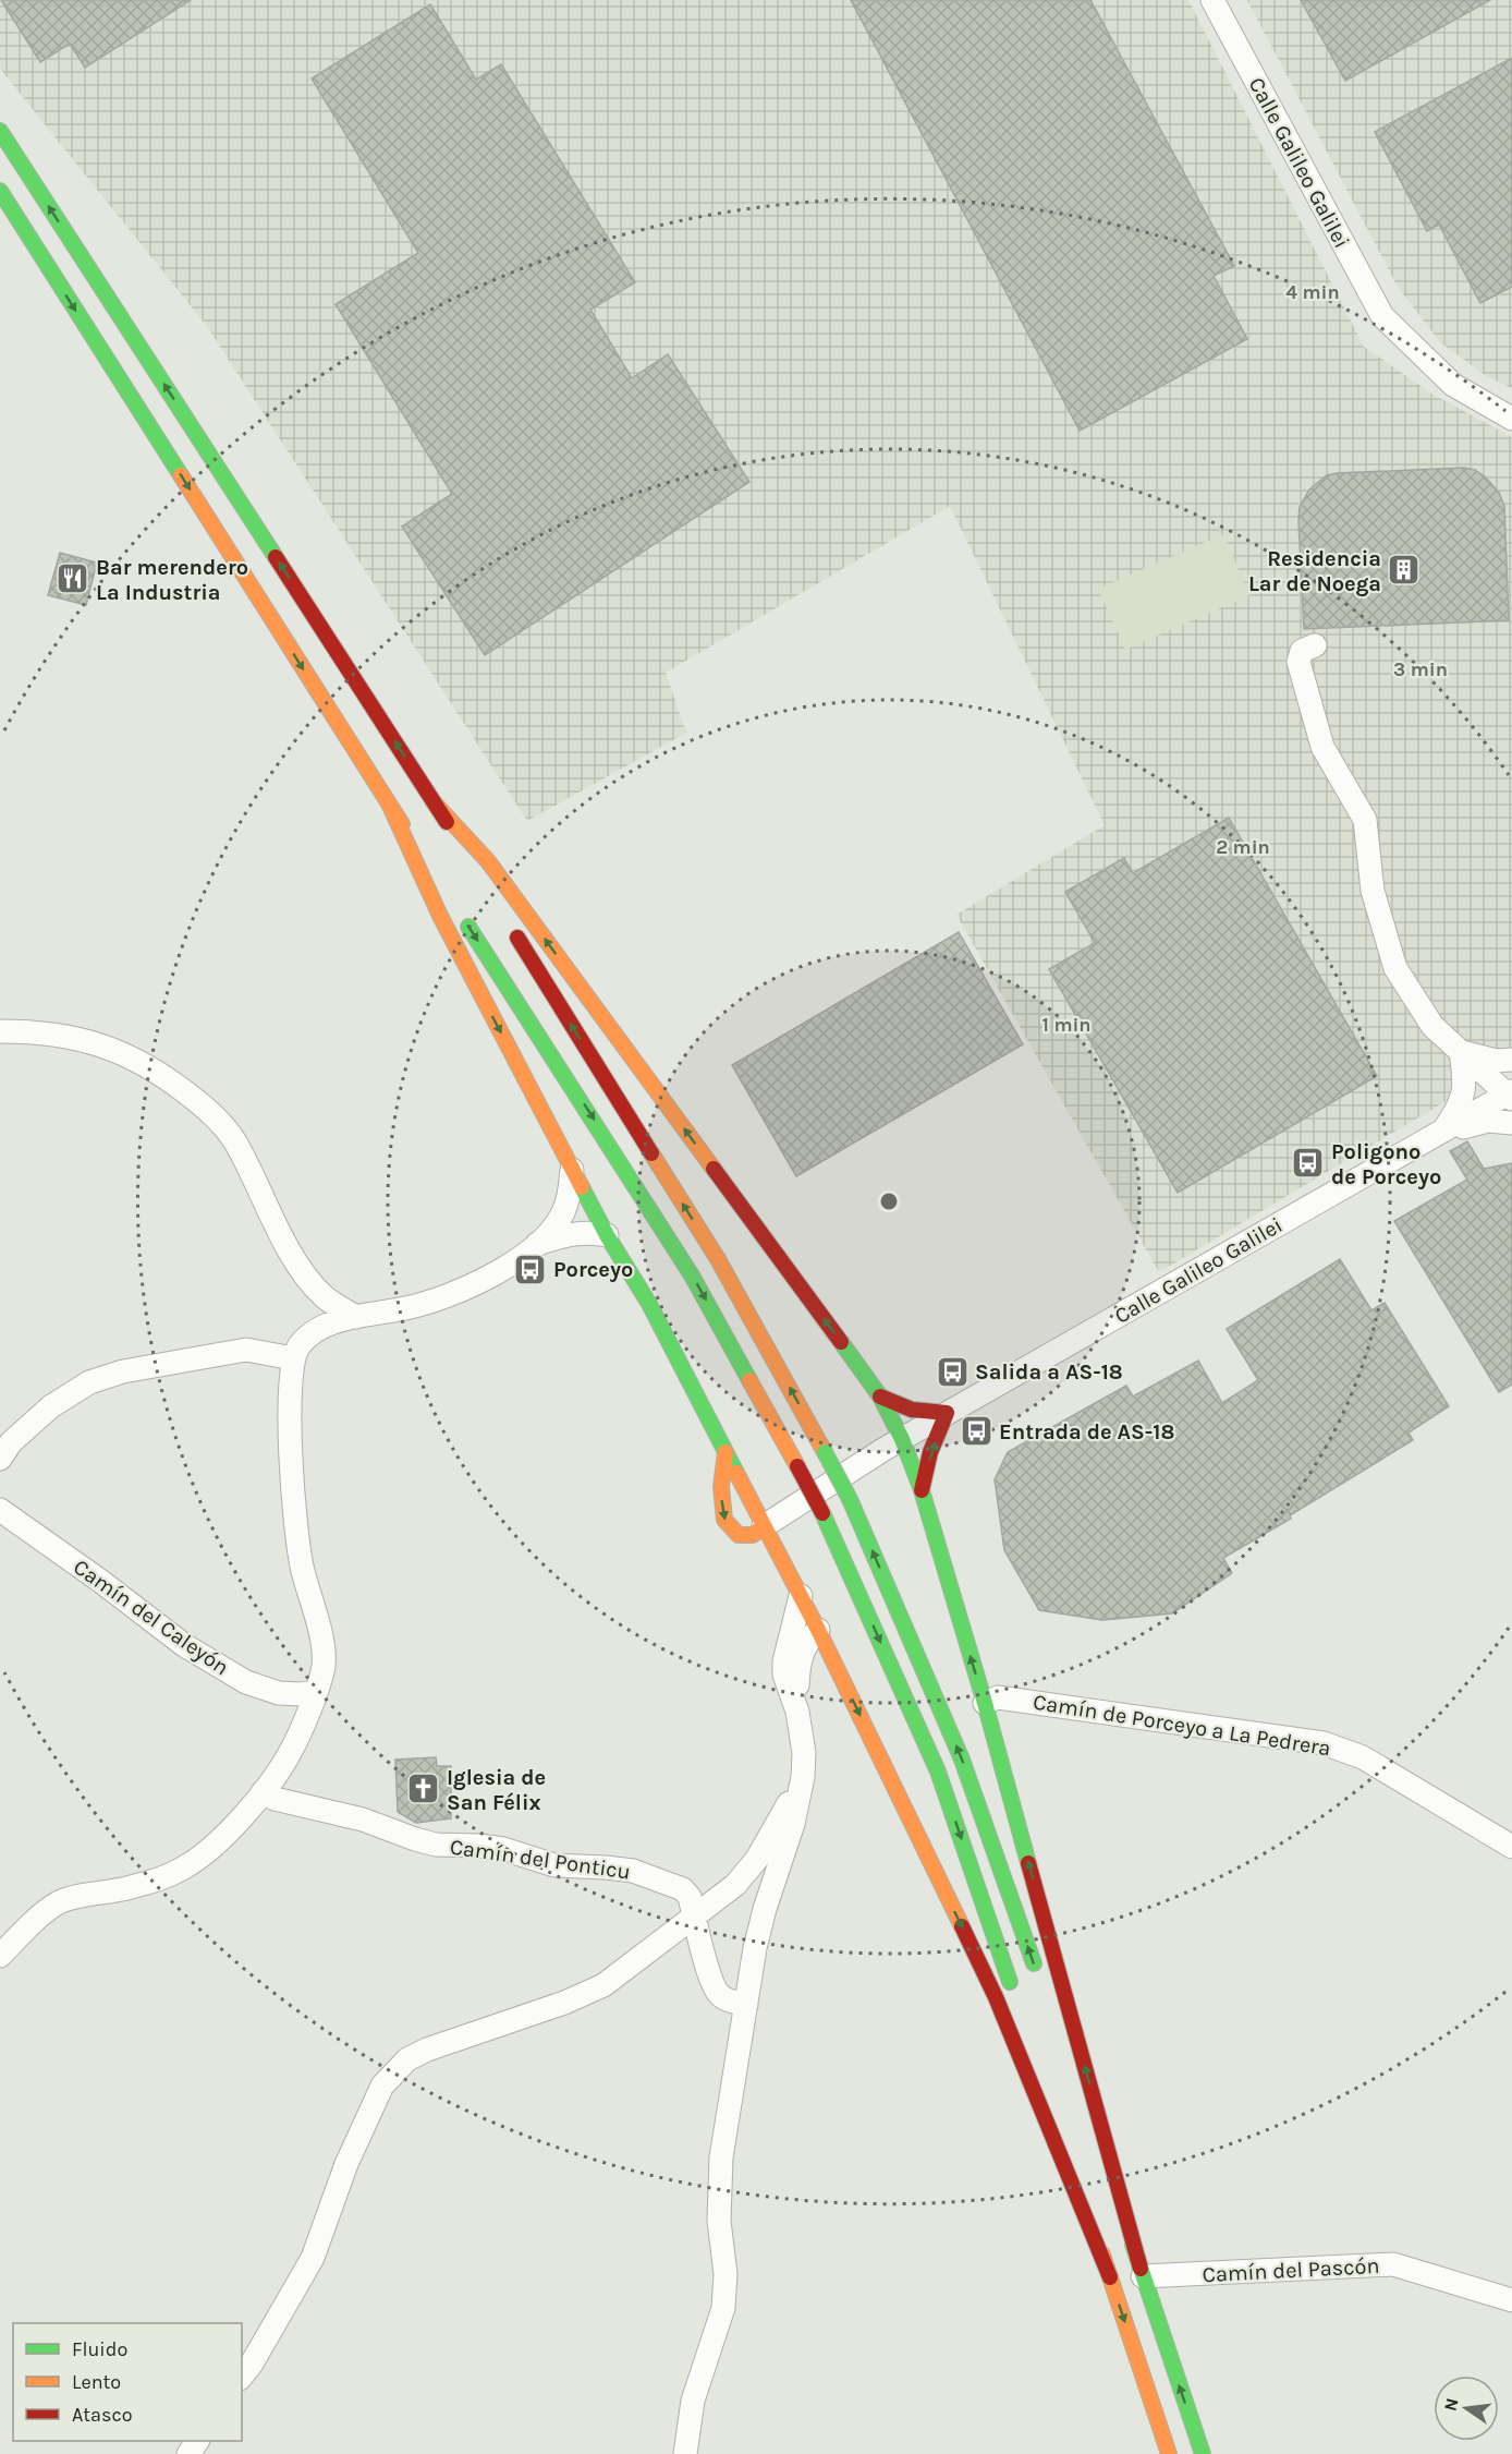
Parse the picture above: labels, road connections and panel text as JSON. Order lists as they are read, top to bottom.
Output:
{
  "streets": {
    "street": [
      "Calle Galileo Galilei",
      "Camín del Caleyón",
      "Camín de Porceyo a La Pedrera",
      "Camín del Ponticu",
      "Camín del Pascón"
    ]
  },
  "places": {
    "building": ["Residencia Lar de Noega"],
    "restaurant": ["Bar merendero La Industria"],
    "bus stop": [
      "Poligono de Porceyo",
      "Porceyo",
      "Salida a AS-18",
      "Entrada de AS-18"
    ],
    "church": ["Iglesia de San Félix"]
  },
  "legend": ["Fluido", "Lento", "Atasco"],
  "north": "left",
  "rings": [
    "4 min",
    "3 min",
    "2 min",
    "1 min"
  ]
}
